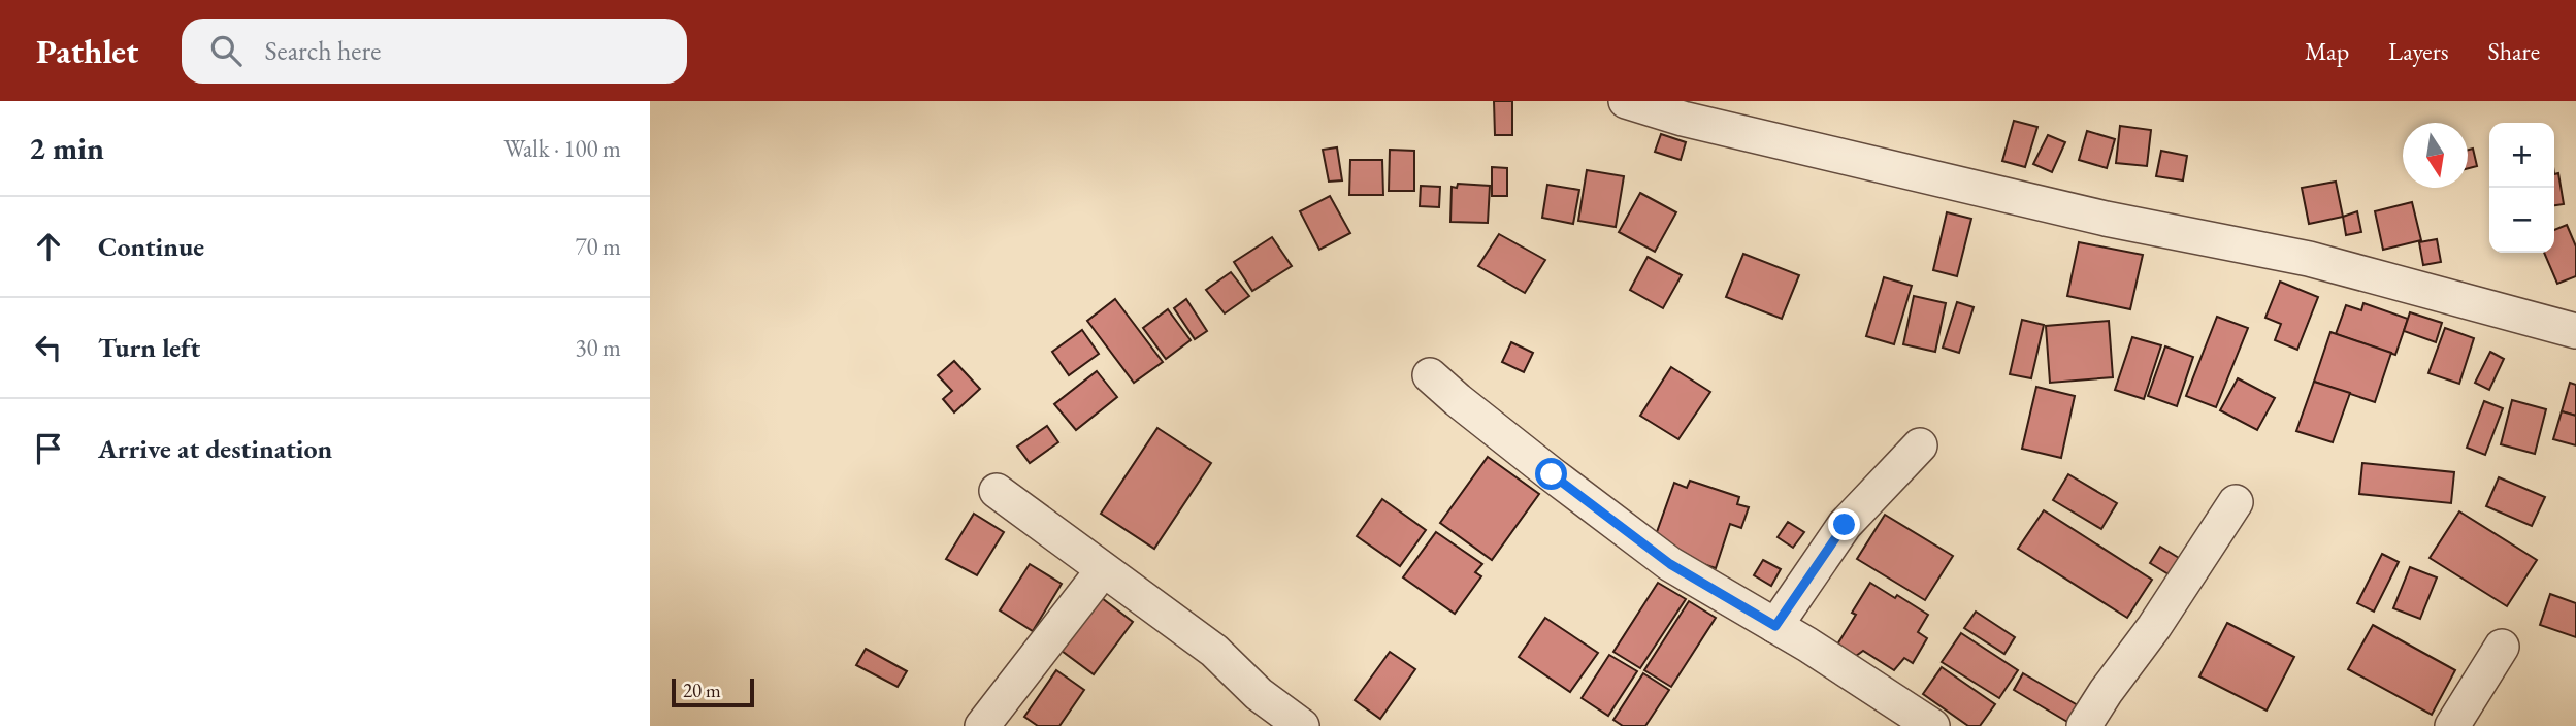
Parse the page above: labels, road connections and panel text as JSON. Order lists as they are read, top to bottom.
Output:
{
  "scale_bar": "20 m",
  "north": "bottom",
  "page": {
    "header": "Pathlet",
    "search": "Search here",
    "nav": ["Map", "Layers", "Share"],
    "heading": ["2 min", "Walk · 100 m"],
    "map_buttons": ["+", "−"],
    "list": [
      ["Continue", "70 m"],
      ["Turn left", "30 m"],
      "Arrive at destination"
    ],
    "scale": "20 m"
  }
}
